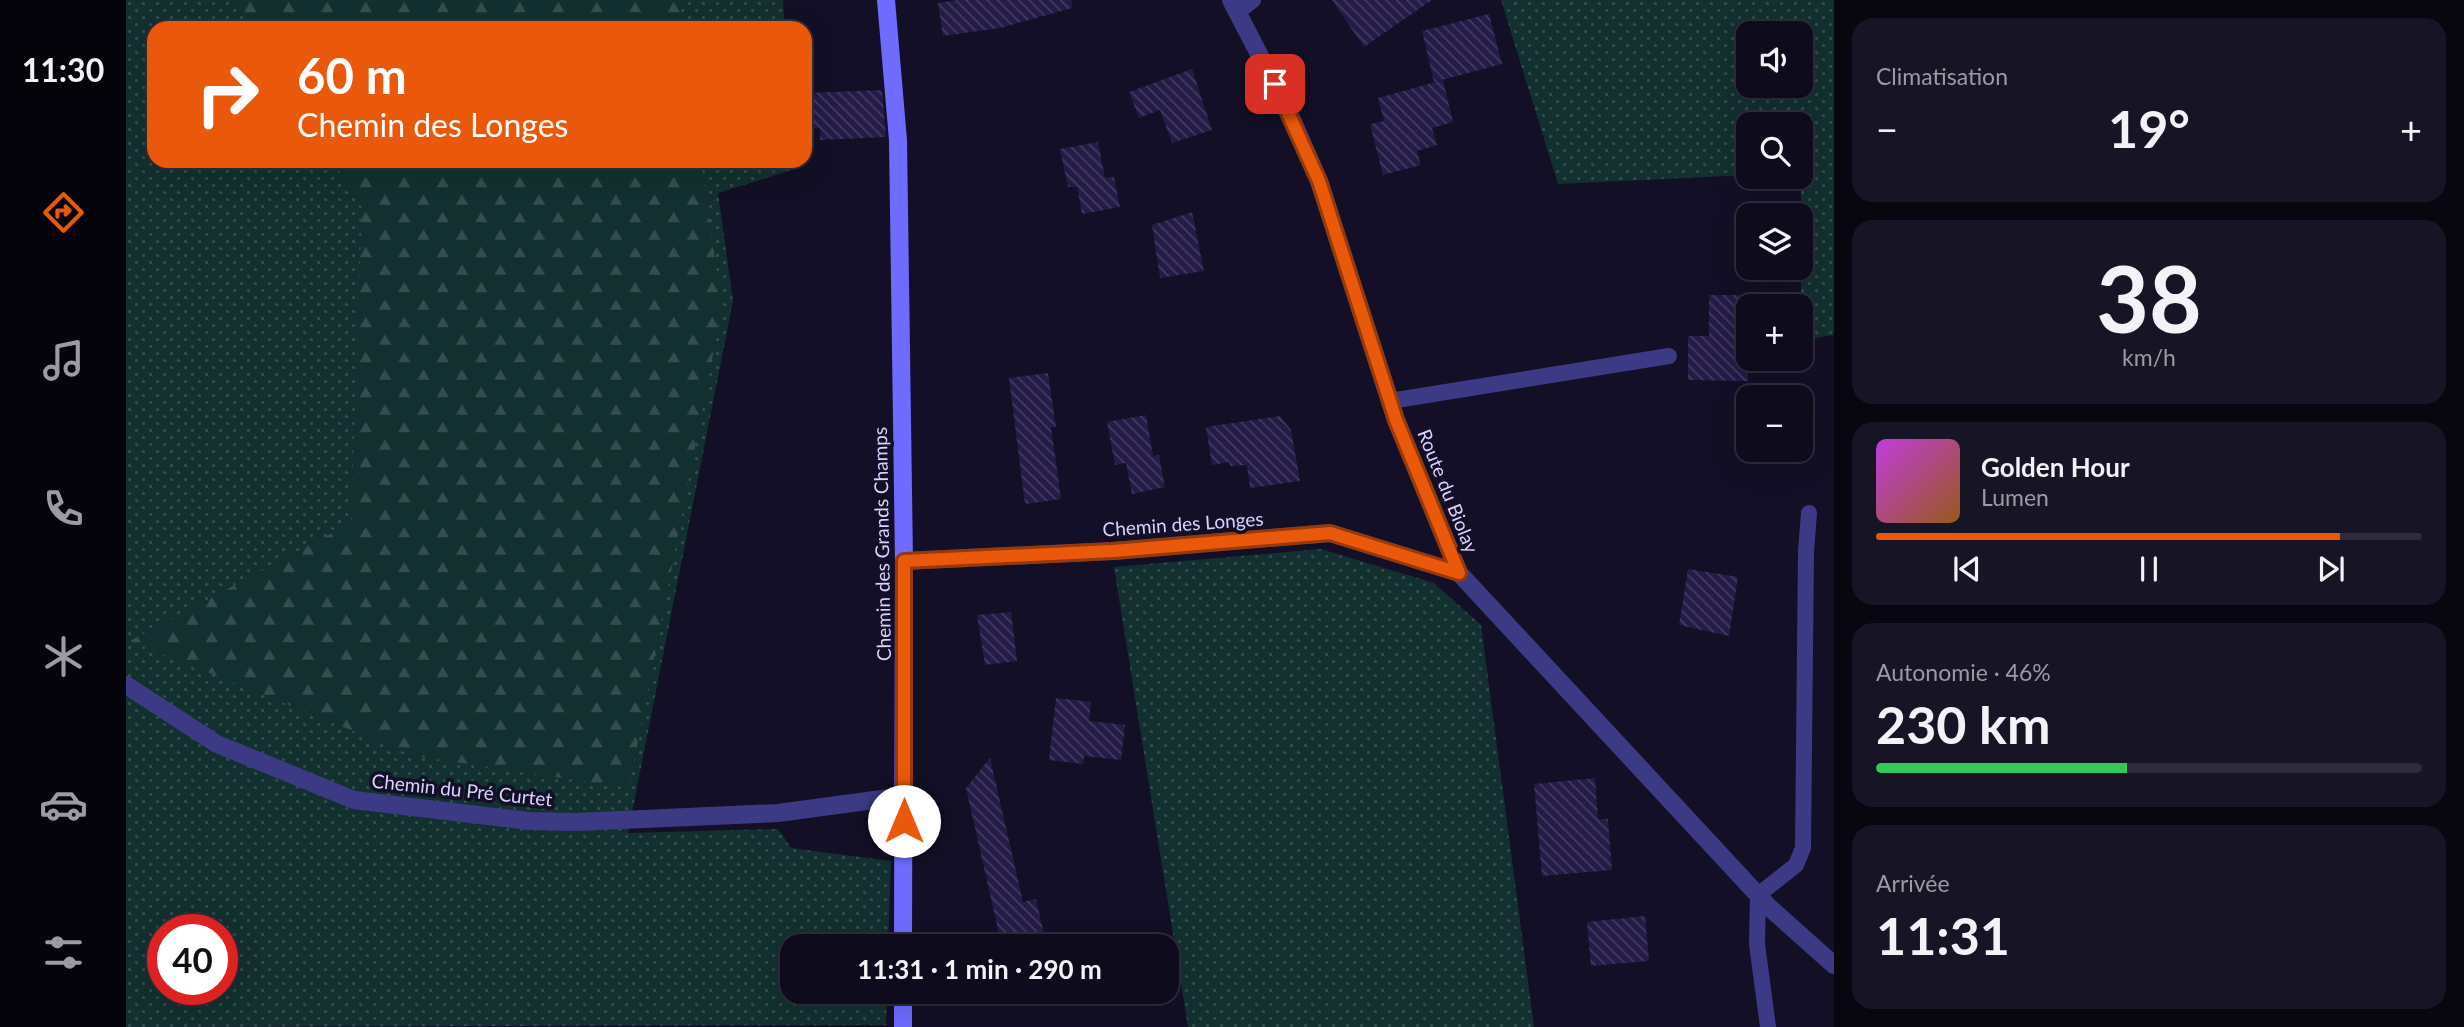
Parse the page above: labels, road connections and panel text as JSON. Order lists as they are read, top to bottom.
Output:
{
  "streets": {
    "street": [
      "Route du Biolay",
      "Chemin des Longes",
      "Chemin des Grands Champs",
      "Chemin du Pré Curtet"
    ]
  },
  "crossings": [
    ["Route du Biolay", "Chemin des Longes"],
    ["Chemin des Longes", "Chemin des Grands Champs"],
    ["Chemin des Grands Champs", "Chemin du Pré Curtet"]
  ],
  "page": {
    "tabs": "11:30",
    "tile": [
      "Climatisation",
      ["38", "km/h"],
      ["Autonomie · 46%", "230 km"],
      ["Arrivée", "11:31"]
    ],
    "map_buttons": ["+", "−"],
    "turn": ["60 m", "Chemin des Longes"],
    "heat": ["−", "19°", "+"],
    "song": ["Golden Hour", "Lumen"],
    "limit": "40",
    "trip": "11:31 · 1 min · 290 m"
  }
}
